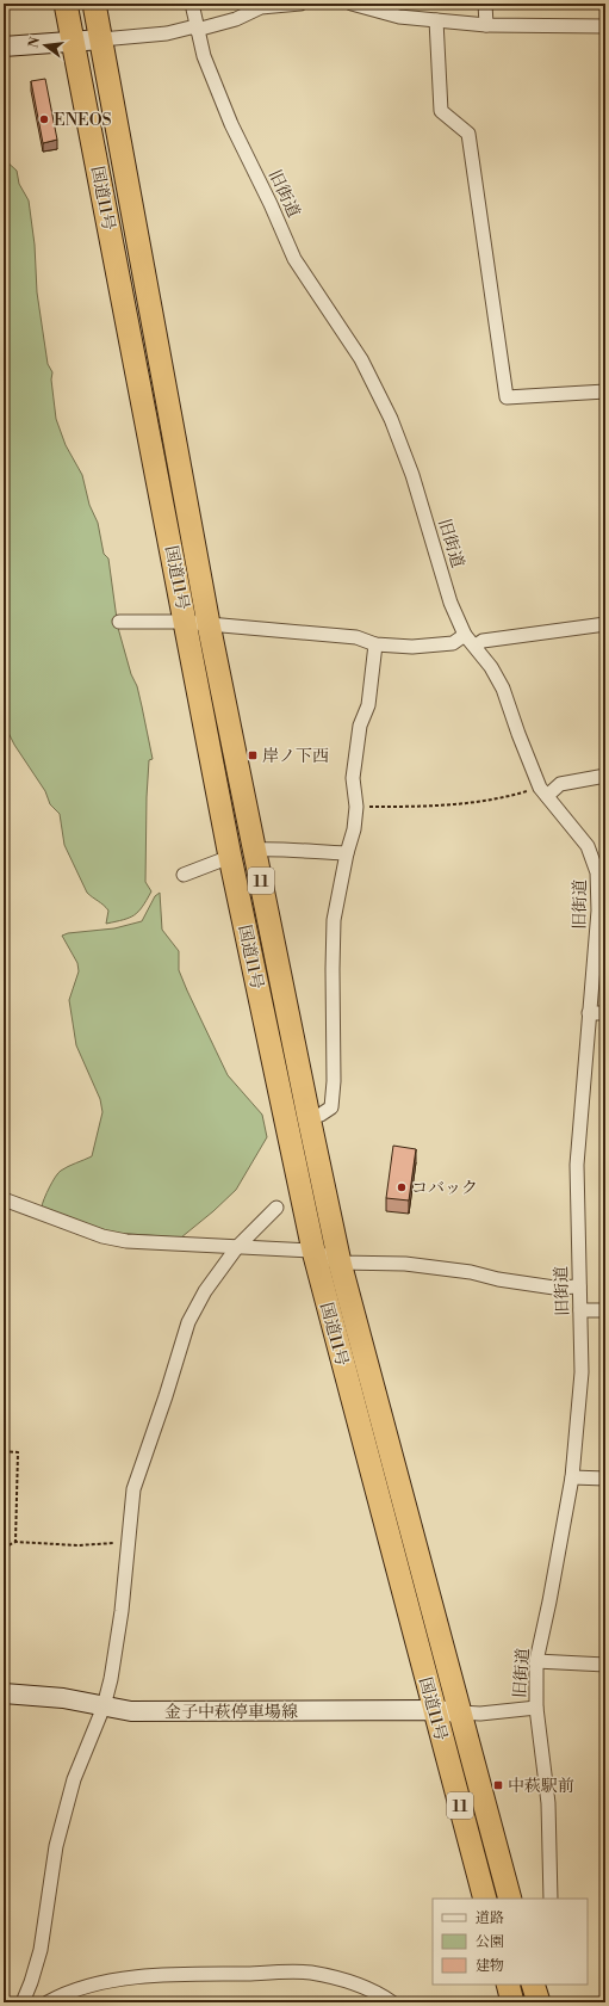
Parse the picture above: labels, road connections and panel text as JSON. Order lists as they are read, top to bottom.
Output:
{
  "streets": {
    "highway": ["国道11号", "11"],
    "main road": ["金子中萩停車場線"],
    "street": ["旧街道"]
  },
  "crossings": [
    ["国道11号", "金子中萩停車場線"]
  ],
  "places": {
    "other": ["ENEOS", "コバック"],
    "transit": ["岸ノ下西", "中萩駅前"]
  },
  "legend": ["道路", "公園", "建物"],
  "north": "left"
}
